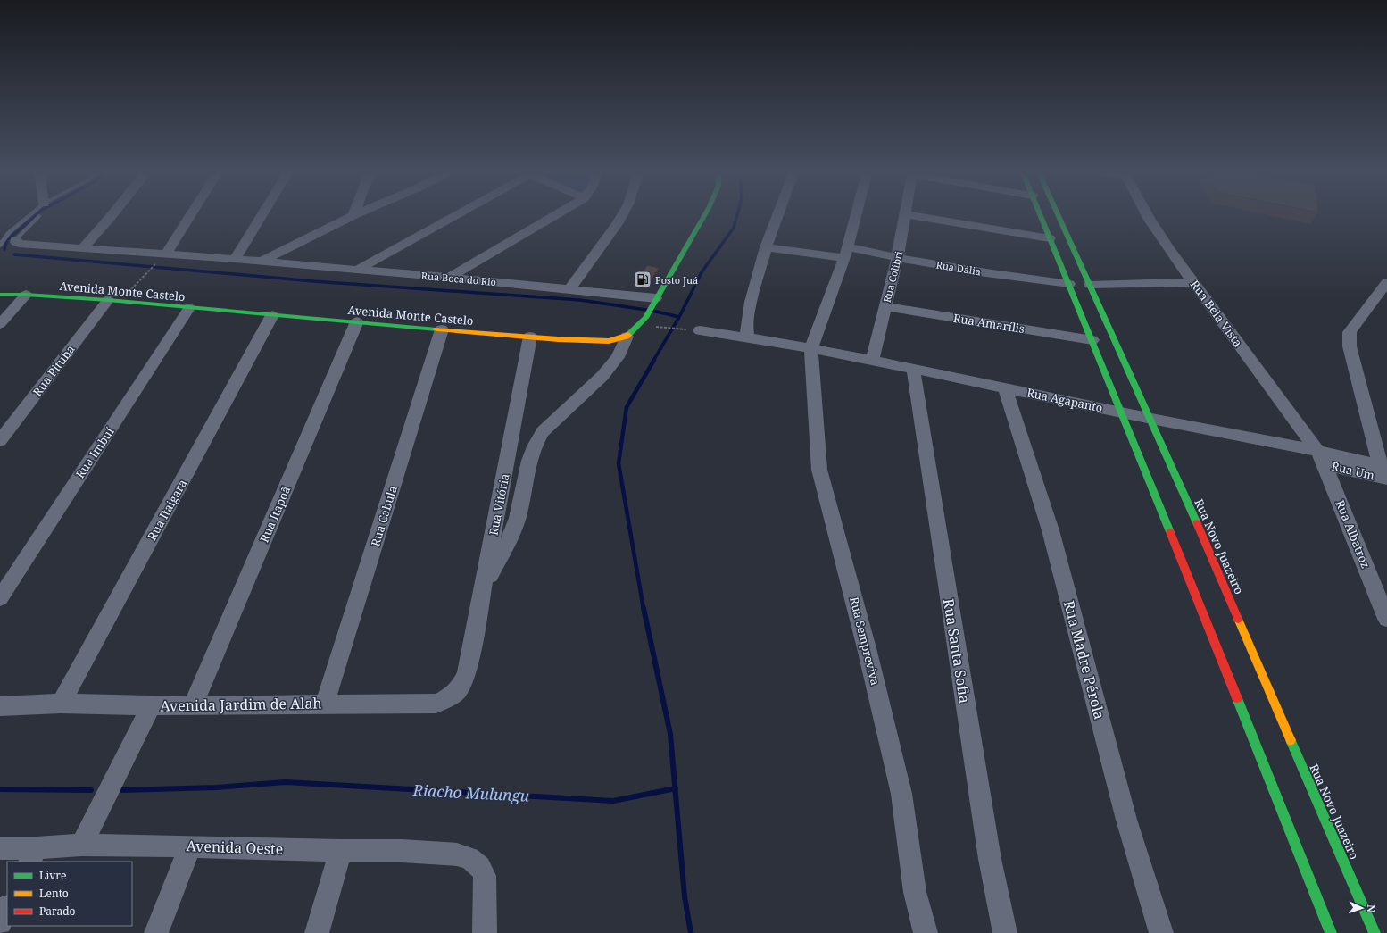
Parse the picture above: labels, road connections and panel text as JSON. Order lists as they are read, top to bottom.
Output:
{
  "streets": {
    "street": [
      "Rua Dália",
      "Rua Colibri",
      "Rua Boca do Rio",
      "Avenida Monte Castelo",
      "Rua Bela Vista",
      "Rua Amarílis",
      "Rua Pituba",
      "Rua Agapanto",
      "Rua Imbuí",
      "Rua Um",
      "Rua Vitória",
      "Rua Itaigara",
      "Rua Itapoã",
      "Rua Cabula",
      "Rua Albatroz",
      "Rua Novo Juazeiro",
      "Rua Sempreviva",
      "Rua Santa Sofia",
      "Rua Madre Pérola",
      "Avenida Jardim de Alah",
      "Avenida Oeste"
    ]
  },
  "crossings": [
    ["Rua Dália", "Rua Colibri"],
    ["Rua Colibri", "Rua Amarílis"],
    ["Rua Colibri", "Rua Agapanto"],
    ["Rua Boca do Rio", "Avenida Monte Castelo"],
    ["Avenida Monte Castelo", "Rua Pituba"],
    ["Avenida Monte Castelo", "Rua Imbuí"],
    ["Avenida Monte Castelo", "Rua Vitória"],
    ["Avenida Monte Castelo", "Rua Itaigara"],
    ["Avenida Monte Castelo", "Rua Itapoã"],
    ["Avenida Monte Castelo", "Rua Cabula"],
    ["Rua Bela Vista", "Rua Agapanto"],
    ["Rua Bela Vista", "Rua Um"],
    ["Rua Bela Vista", "Rua Albatroz"],
    ["Rua Agapanto", "Rua Um"],
    ["Rua Agapanto", "Rua Albatroz"],
    ["Rua Agapanto", "Rua Novo Juazeiro"],
    ["Rua Agapanto", "Rua Sempreviva"],
    ["Rua Agapanto", "Rua Santa Sofia"],
    ["Rua Agapanto", "Rua Madre Pérola"],
    ["Rua Um", "Rua Albatroz"],
    ["Rua Vitória", "Avenida Jardim de Alah"],
    ["Rua Itaigara", "Avenida Jardim de Alah"],
    ["Rua Itapoã", "Avenida Jardim de Alah"],
    ["Rua Cabula", "Avenida Jardim de Alah"]
  ],
  "water": ["Riacho Mulungu"],
  "places": {
    "fuel station": ["Posto Juá"]
  },
  "legend": ["Livre", "Lento", "Parado"],
  "north": "right"
}
